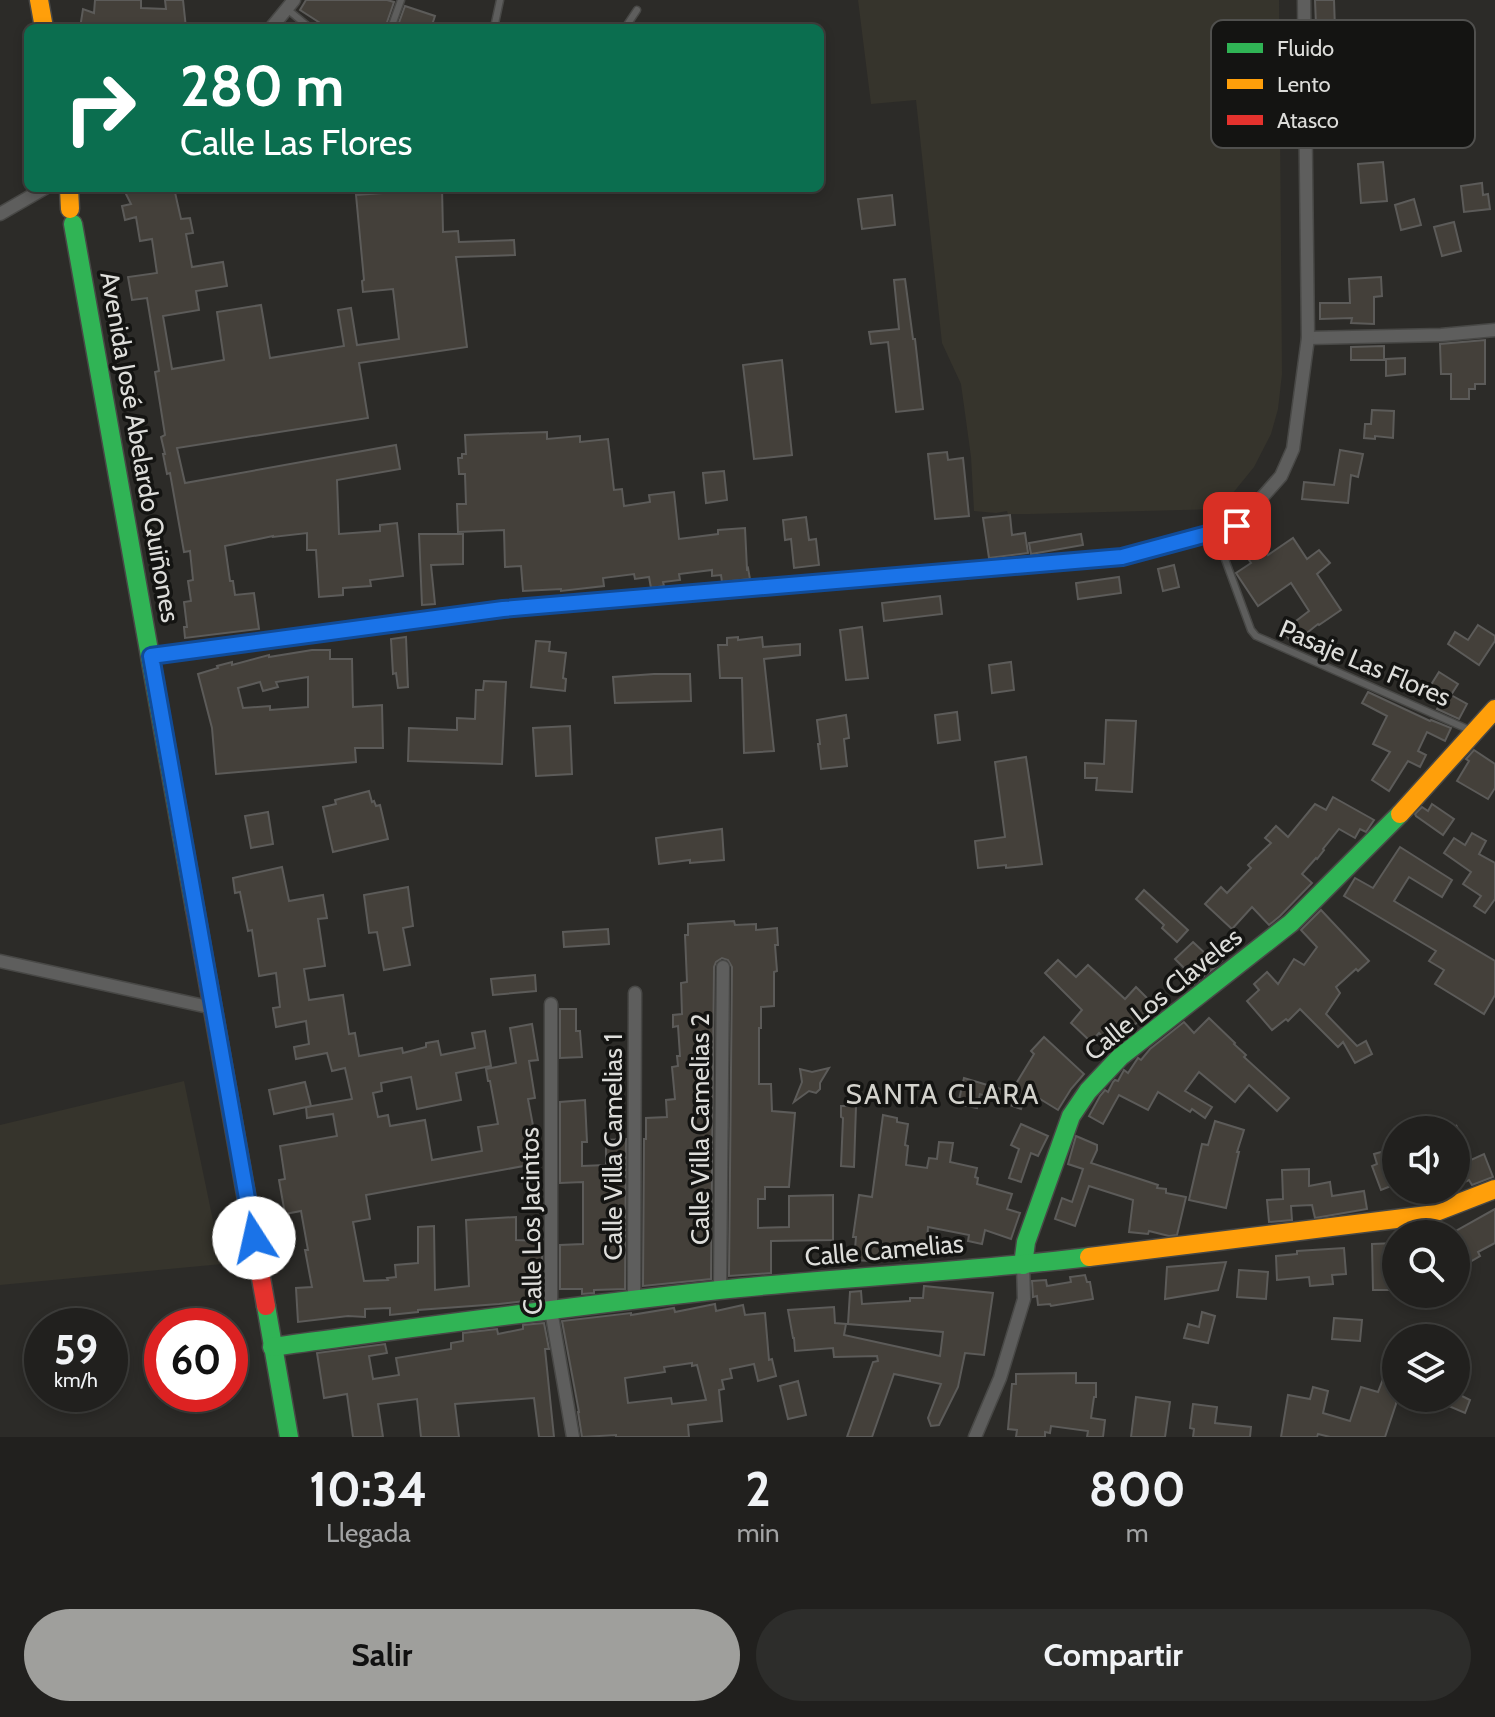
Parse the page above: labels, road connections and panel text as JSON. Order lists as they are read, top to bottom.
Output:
{
  "streets": {
    "street": [
      "Avenida José Abelardo Quiñones",
      "Calle Los Claveles",
      "Calle Villa Camelias 2",
      "Calle Villa Camelias 1",
      "Calle Los Jacintos",
      "Calle Camelias"
    ],
    "lane": ["Pasaje Las Flores"]
  },
  "crossings": [
    ["Avenida José Abelardo Quiñones", "Calle Camelias"],
    ["Pasaje Las Flores", "Calle Los Claveles"],
    ["Calle Los Claveles", "Calle Camelias"],
    ["Calle Villa Camelias 2", "Calle Camelias"],
    ["Calle Villa Camelias 1", "Calle Camelias"],
    ["Calle Los Jacintos", "Calle Camelias"]
  ],
  "districts": ["SANTA CLARA"],
  "legend": ["Fluido", "Lento", "Atasco"],
  "page": {
    "turn": ["280 m", "Calle Las Flores"],
    "speed": "59 km/h",
    "limit": "60",
    "eta": [
      "10:34",
      "Llegada",
      "2",
      "min",
      "800",
      "m"
    ],
    "buttons": ["Salir", "Compartir"]
  }
}
